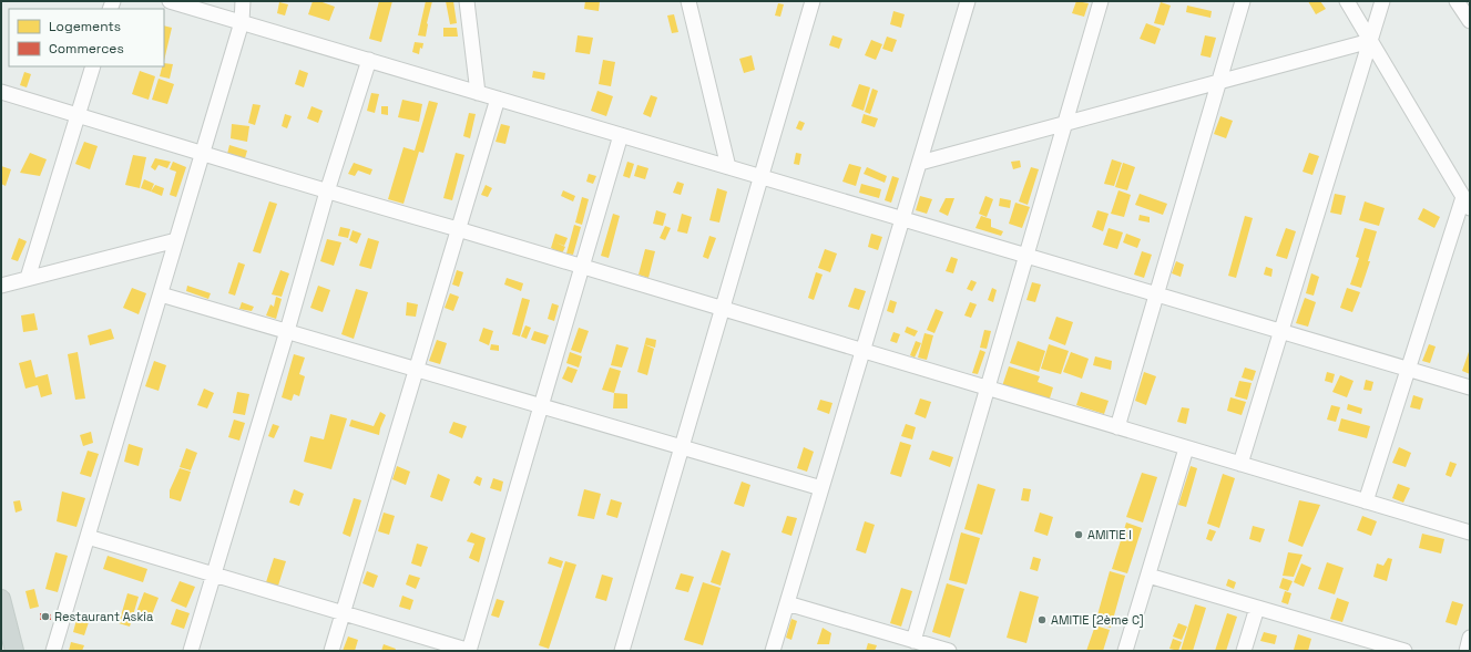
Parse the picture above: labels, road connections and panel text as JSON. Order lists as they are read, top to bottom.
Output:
{
  "places": ["AMITIE I", "Restaurant Askia", "AMITIE [2ème C]"],
  "legend": ["Logements", "Commerces"]
}
